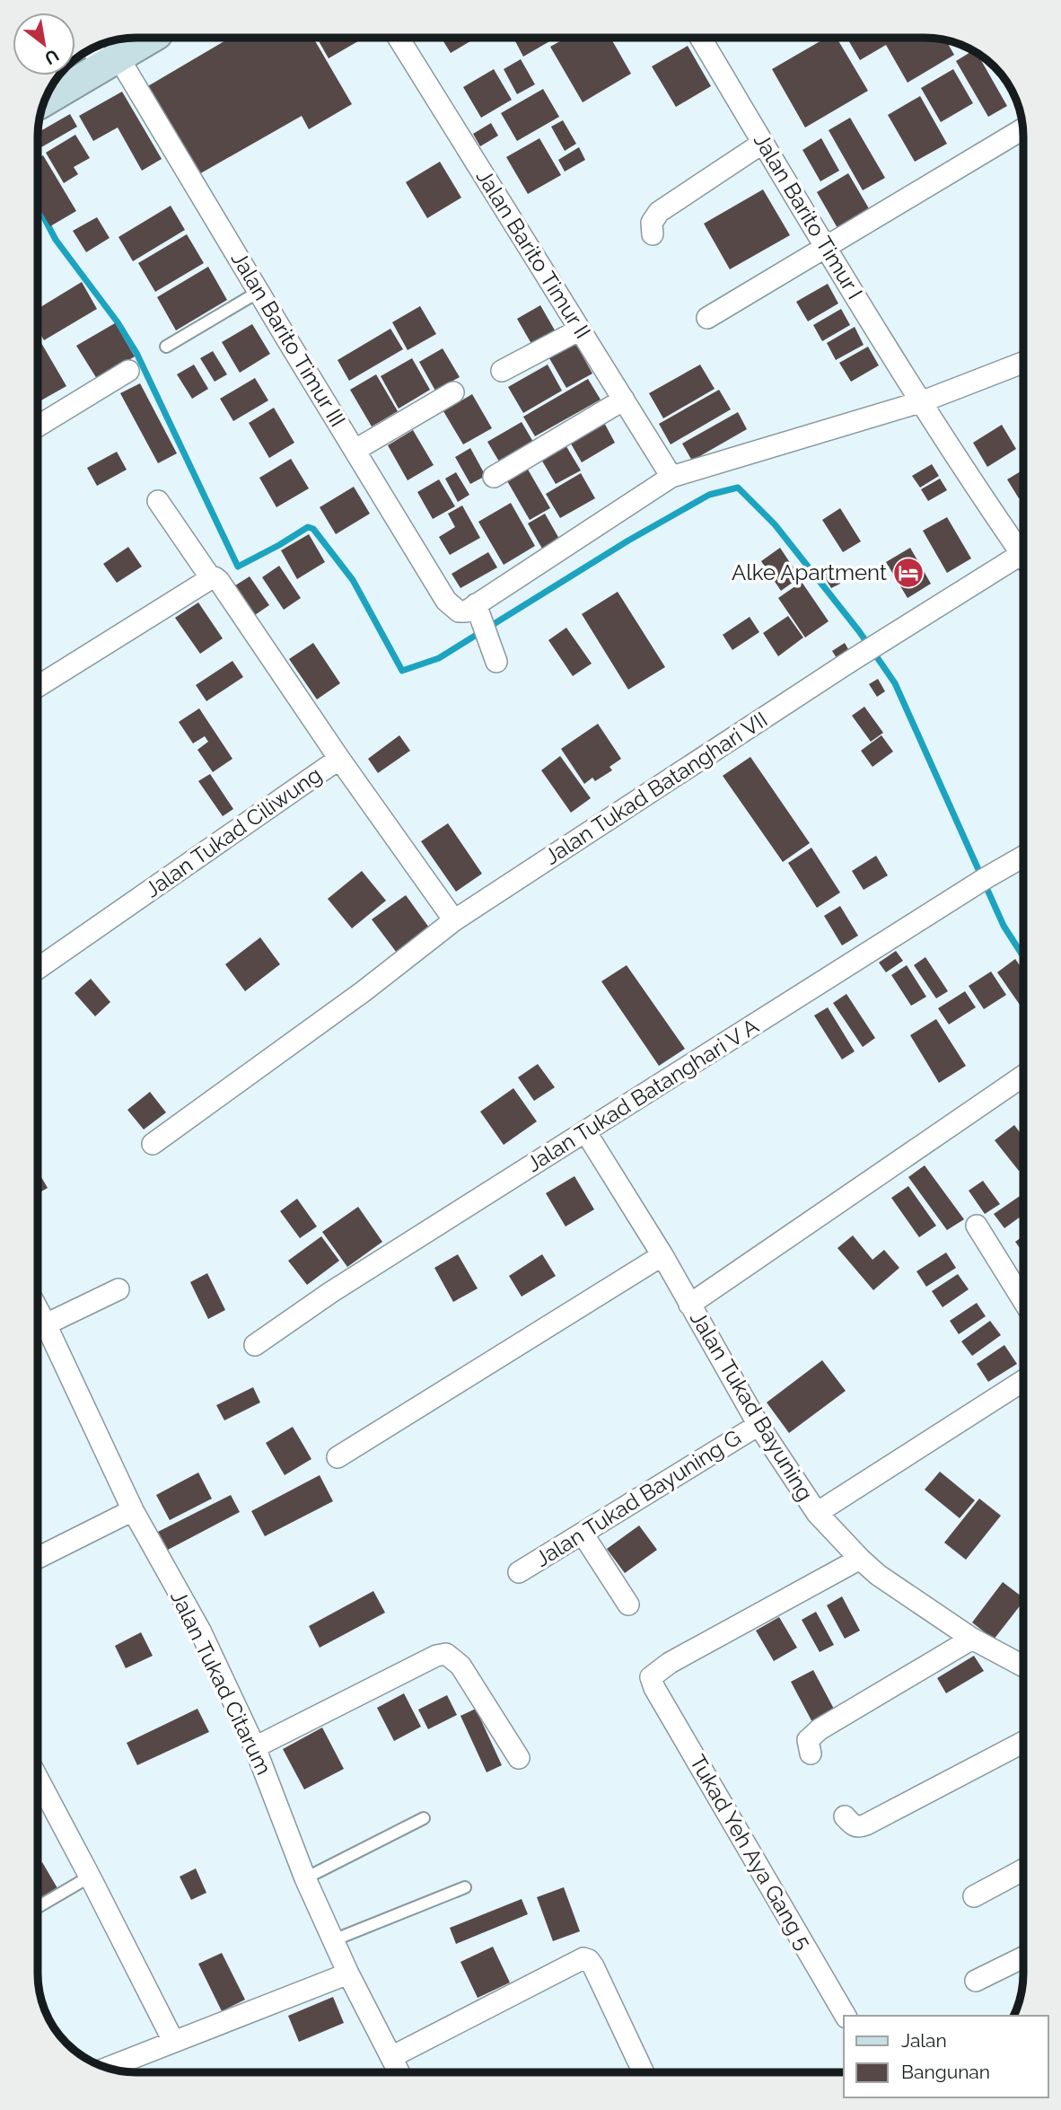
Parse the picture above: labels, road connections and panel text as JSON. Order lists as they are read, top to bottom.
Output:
{
  "streets": {
    "street": [
      "Jalan Barito Timur I",
      "Jalan Barito Timur II",
      "Jalan Barito Timur III",
      "Jalan Tukad Batanghari VII",
      "Jalan Tukad Ciliwung",
      "Jalan Tukad Batanghari V A",
      "Jalan Tukad Bayuning",
      "Jalan Tukad Bayuning G",
      "Jalan Tukad Citarum",
      "Tukad Yeh Aya Gang 5"
    ]
  },
  "crossings": [
    ["Jalan Tukad Batanghari VII", "Jalan Tukad Ciliwung"],
    ["Jalan Tukad Batanghari V A", "Jalan Tukad Bayuning"],
    ["Jalan Tukad Bayuning", "Jalan Tukad Bayuning G"],
    ["Jalan Tukad Bayuning", "Tukad Yeh Aya Gang 5"]
  ],
  "places": {
    "hotel": ["Alke Apartment"]
  },
  "legend": ["Jalan", "Bangunan"],
  "north": "bottom right"
}
